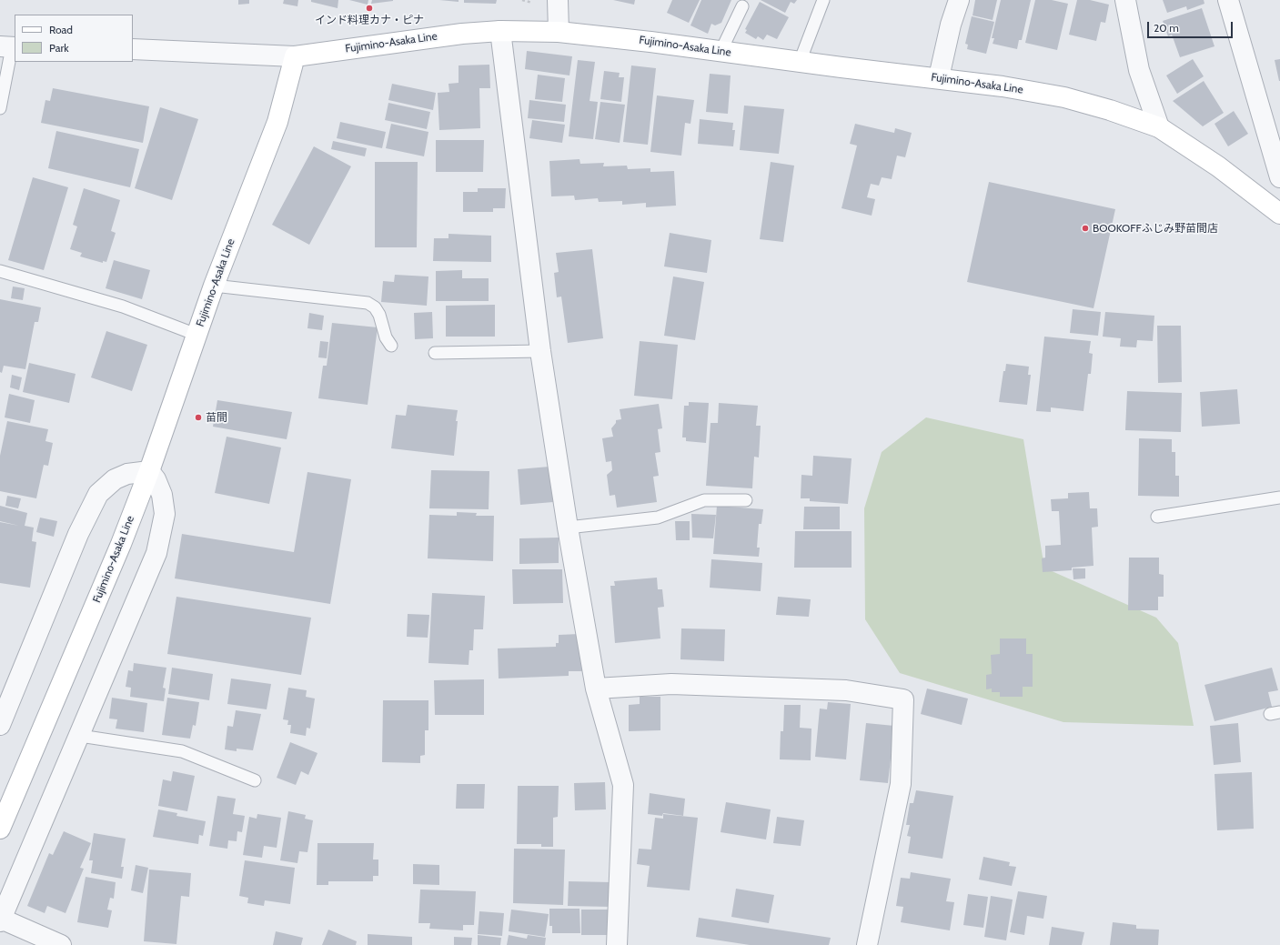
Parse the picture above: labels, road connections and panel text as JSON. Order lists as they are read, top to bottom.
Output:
{
  "streets": {
    "main road": ["Fujimino-Asaka Line"]
  },
  "places": ["インド料理カナ・ピナ", "BOOKOFFふじみ野苗間店", "苗間"],
  "legend": ["Road", "Park"],
  "scale_bar": "20 m"
}
